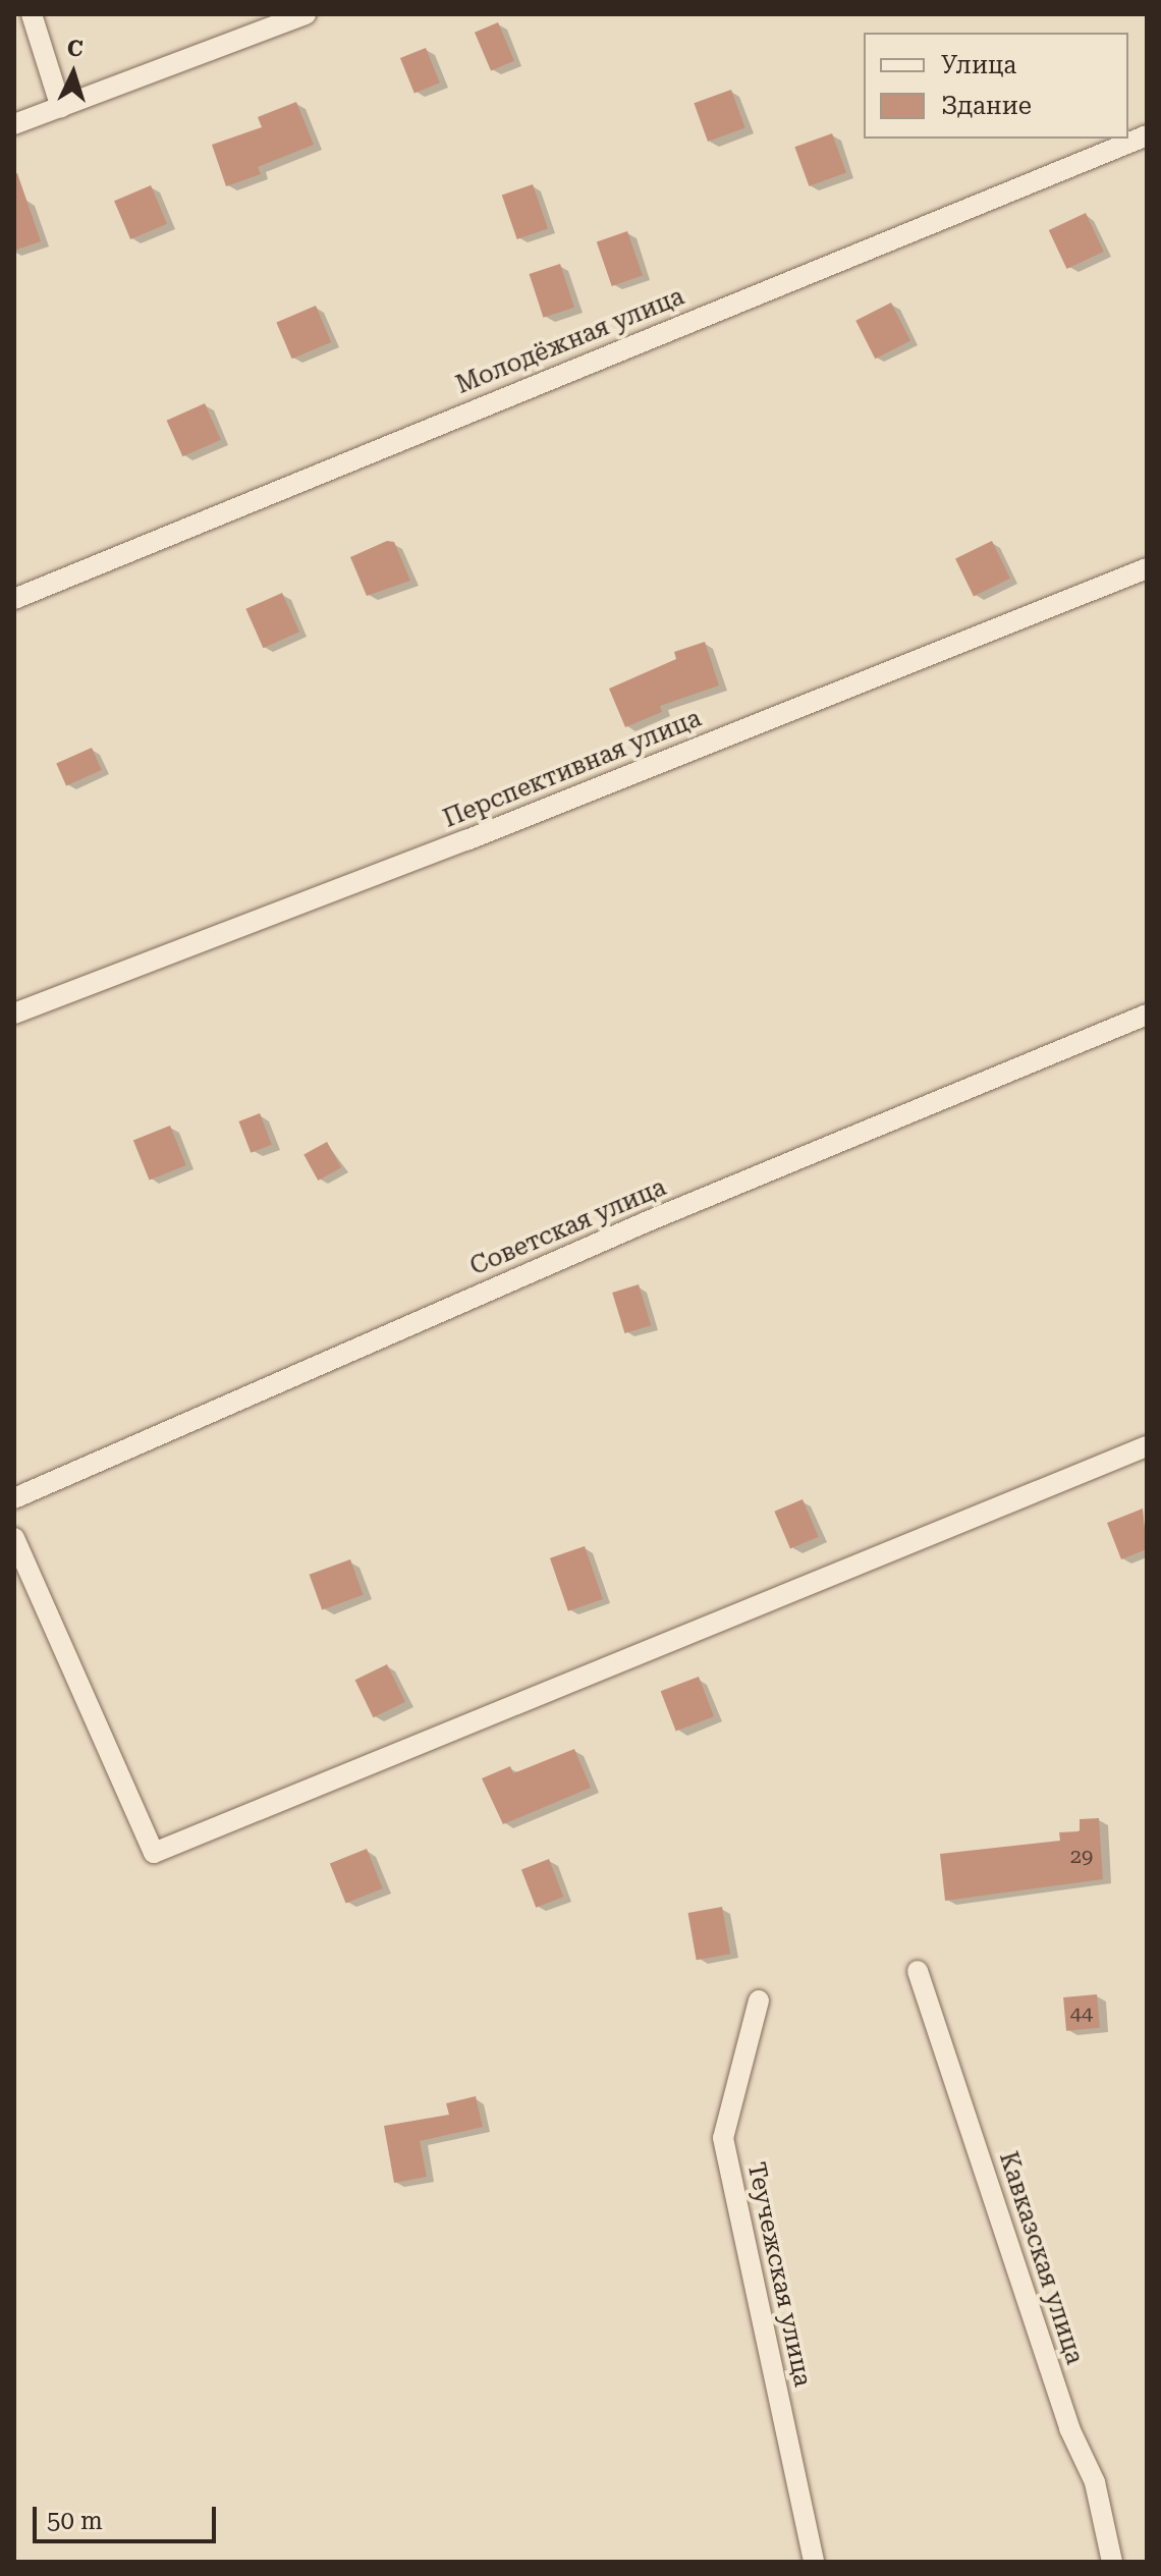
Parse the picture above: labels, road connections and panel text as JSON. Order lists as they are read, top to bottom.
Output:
{
  "streets": {
    "street": [
      "Молодёжная улица",
      "Перспективная улица",
      "Советская улица",
      "Кавказская улица",
      "Теучежская улица"
    ]
  },
  "house_numbers": ["29", "44"],
  "legend": ["Улица", "Здание"],
  "scale_bar": "50 m",
  "north": "top"
}
